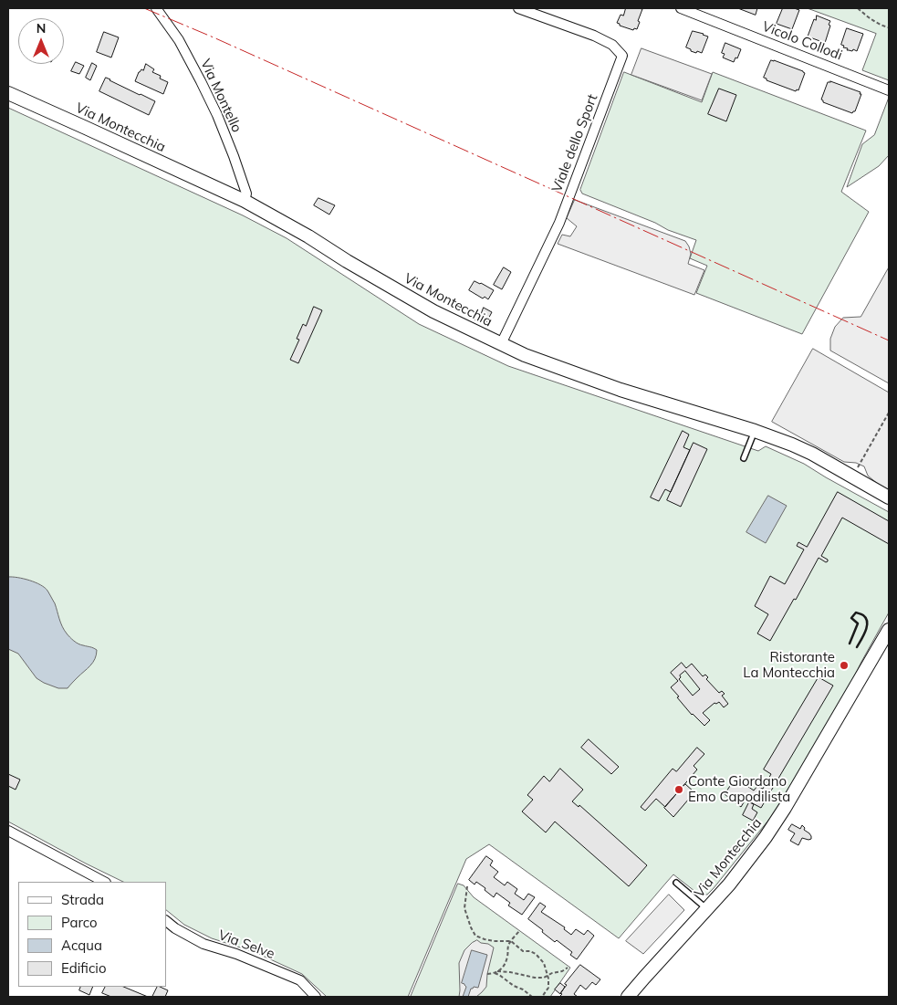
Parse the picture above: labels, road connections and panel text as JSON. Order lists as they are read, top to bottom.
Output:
{
  "streets": {
    "street": [
      "Vicolo Collodi",
      "Via Montello",
      "Via Montecchia",
      "Viale dello Sport",
      "Via Selve"
    ]
  },
  "crossings": [
    ["Via Montello", "Via Montecchia"],
    ["Via Montecchia", "Viale dello Sport"]
  ],
  "places": ["Ristorante La Montecchia", "Conte Giordano Emo Capodilista"],
  "legend": [
    "Strada",
    "Parco",
    "Acqua",
    "Edificio"
  ],
  "north": "top"
}
